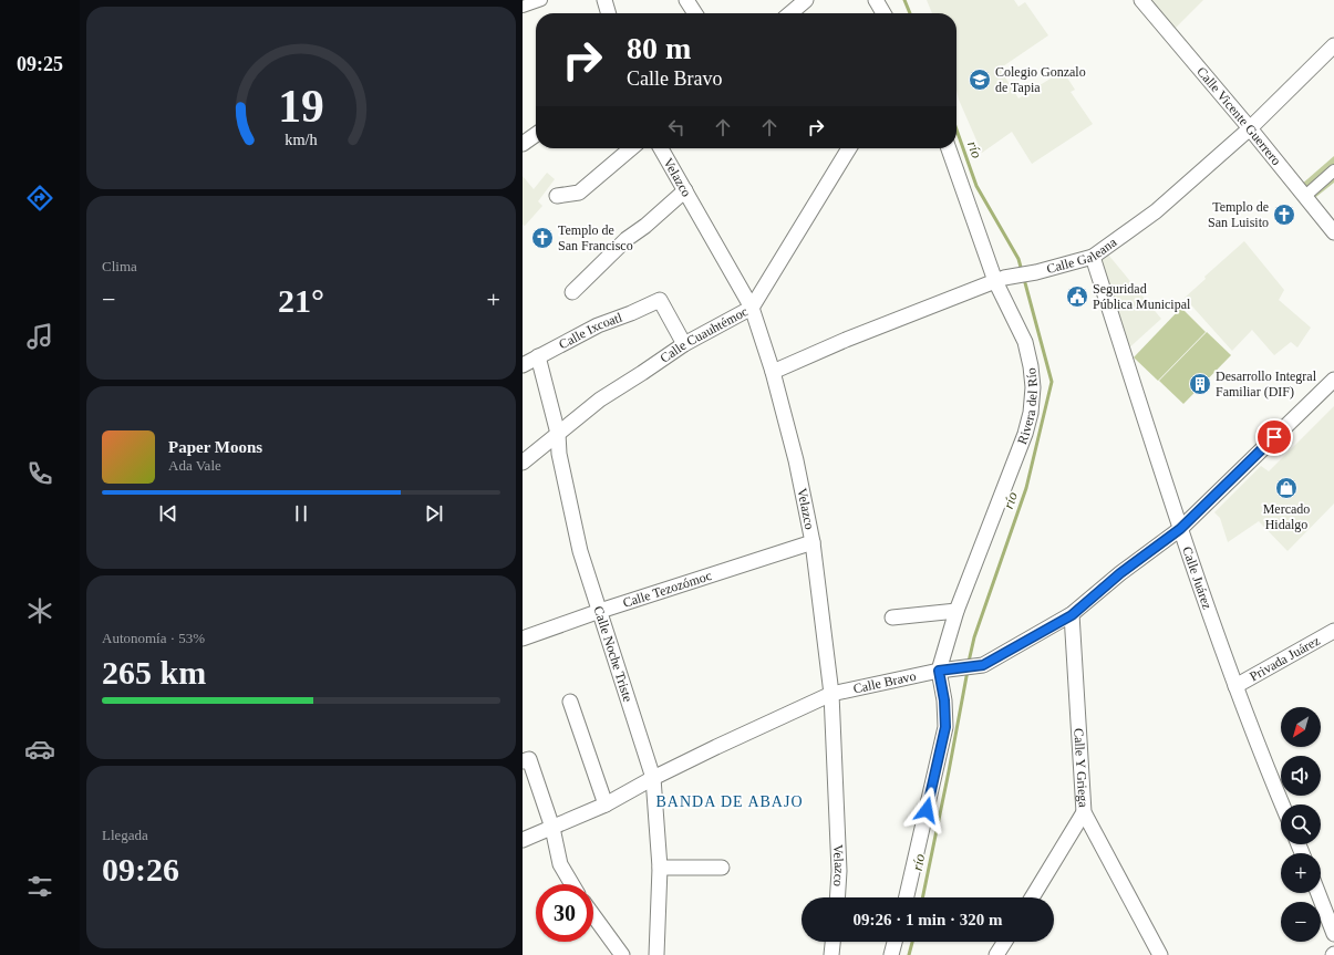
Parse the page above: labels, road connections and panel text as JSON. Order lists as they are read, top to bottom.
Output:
{
  "streets": {
    "street": [
      "Calle Vicente Guerrero",
      "Velazco",
      "Calle Galeana",
      "Calle Ixcoatl",
      "Calle Cuauhtémoc",
      "Rivera del Río",
      "Calle Juárez",
      "Calle Tezozómoc",
      "Calle Noche Triste",
      "Privada Juárez",
      "Calle Bravo",
      "Calle Y Griega"
    ]
  },
  "crossings": [
    ["Calle Vicente Guerrero", "Calle Galeana"],
    ["Velazco", "Calle Galeana"],
    ["Velazco", "Calle Cuauhtémoc"],
    ["Velazco", "Calle Tezozómoc"],
    ["Velazco", "Calle Bravo"],
    ["Calle Galeana", "Rivera del Río"],
    ["Calle Galeana", "Calle Juárez"],
    ["Calle Ixcoatl", "Calle Cuauhtémoc"],
    ["Calle Ixcoatl", "Calle Noche Triste"],
    ["Calle Cuauhtémoc", "Calle Noche Triste"],
    ["Rivera del Río", "Calle Bravo"],
    ["Calle Juárez", "Privada Juárez"],
    ["Calle Juárez", "Calle Bravo"],
    ["Calle Tezozómoc", "Calle Noche Triste"],
    ["Calle Noche Triste", "Calle Bravo"],
    ["Calle Bravo", "Calle Y Griega"]
  ],
  "districts": ["BANDA DE ABAJO"],
  "water": ["río"],
  "places": {
    "school or university": ["Colegio Gonzalo de Tapia"],
    "church": ["Templo de San Luisito", "Templo de San Francisco"],
    "public building": ["Seguridad Pública Municipal"],
    "building": ["Desarrollo Integral Familiar (DIF)"],
    "shop": ["Mercado Hidalgo"]
  },
  "north": "bottom left",
  "page": {
    "tabs": "09:25",
    "turn": ["80 m", "Calle Bravo"],
    "tile": [
      "Clima",
      ["Autonomía · 53%", "265 km"],
      ["Llegada", "09:26"]
    ],
    "heat": ["−", "21°", "+"],
    "song": ["Paper Moons", "Ada Vale"],
    "map_buttons": ["+", "−"],
    "limit": "30",
    "trip": "09:26 · 1 min · 320 m",
    "gauge": ["19", "km/h"]
  }
}
